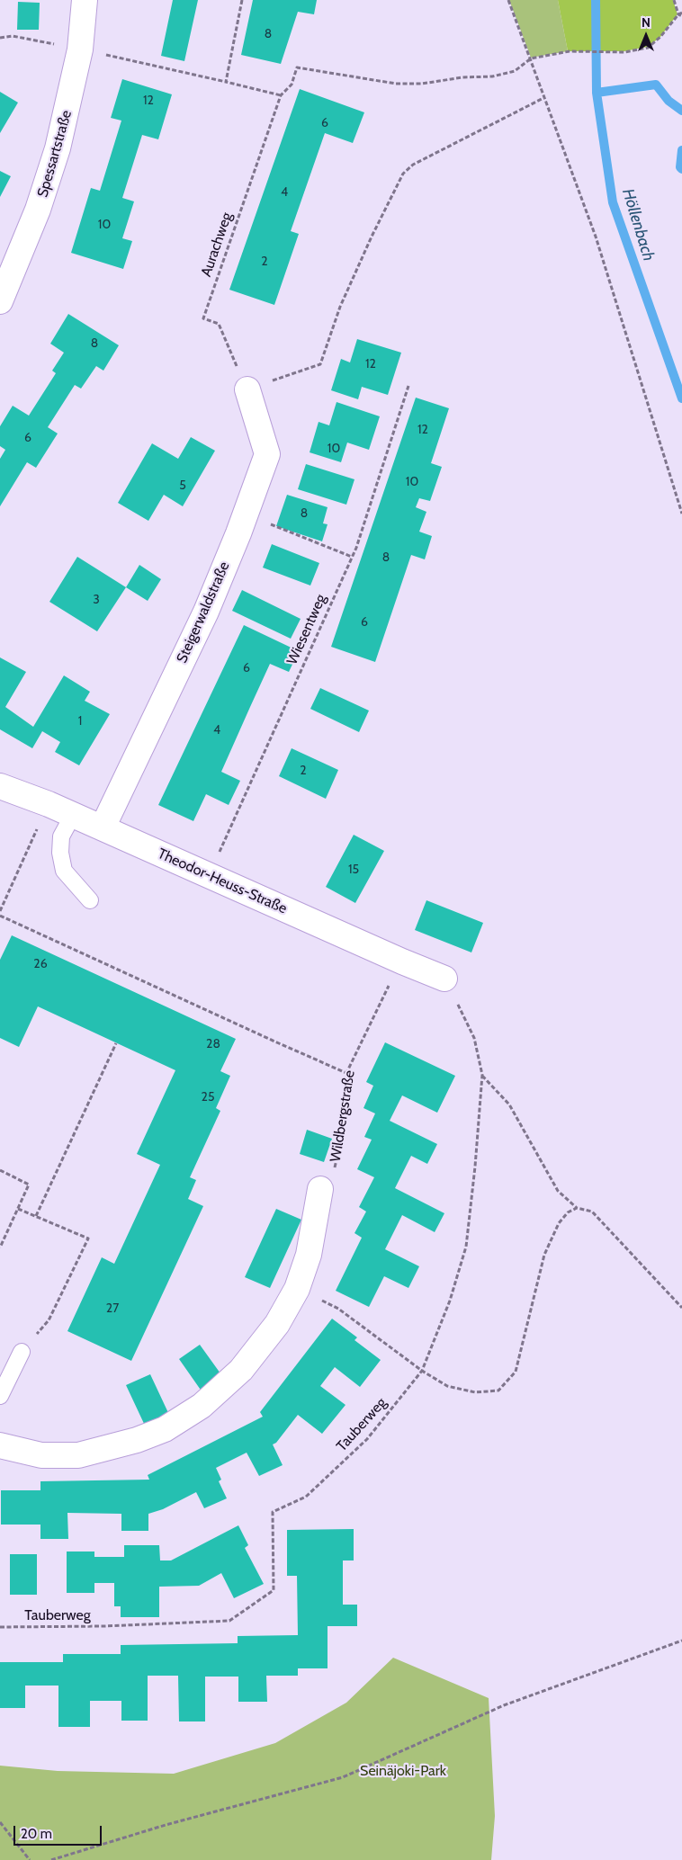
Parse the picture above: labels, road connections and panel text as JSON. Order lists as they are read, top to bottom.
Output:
{
  "streets": {
    "street": ["Spessartstraße", "Steigerwaldstraße", "Theodor-Heuss-Straße"],
    "path": [
      "Aurachweg",
      "Wiesentweg",
      "Wildbergstraße",
      "Tauberweg"
    ]
  },
  "crossings": [
    ["Aurachweg", "Steigerwaldstraße"],
    ["Steigerwaldstraße", "Theodor-Heuss-Straße"],
    ["Wiesentweg", "Theodor-Heuss-Straße"],
    ["Theodor-Heuss-Straße", "Tauberweg"]
  ],
  "water": ["Höllenbach"],
  "parks": ["Seinäjoki-Park"],
  "house_numbers": [
    "8",
    "12",
    "6",
    "4",
    "10",
    "2",
    "8",
    "12",
    "12",
    "6",
    "10",
    "10",
    "5",
    "8",
    "8",
    "3",
    "6",
    "6",
    "1",
    "4",
    "2",
    "15",
    "26",
    "28",
    "25",
    "27"
  ],
  "scale_bar": "20 m",
  "north": "top"
}
